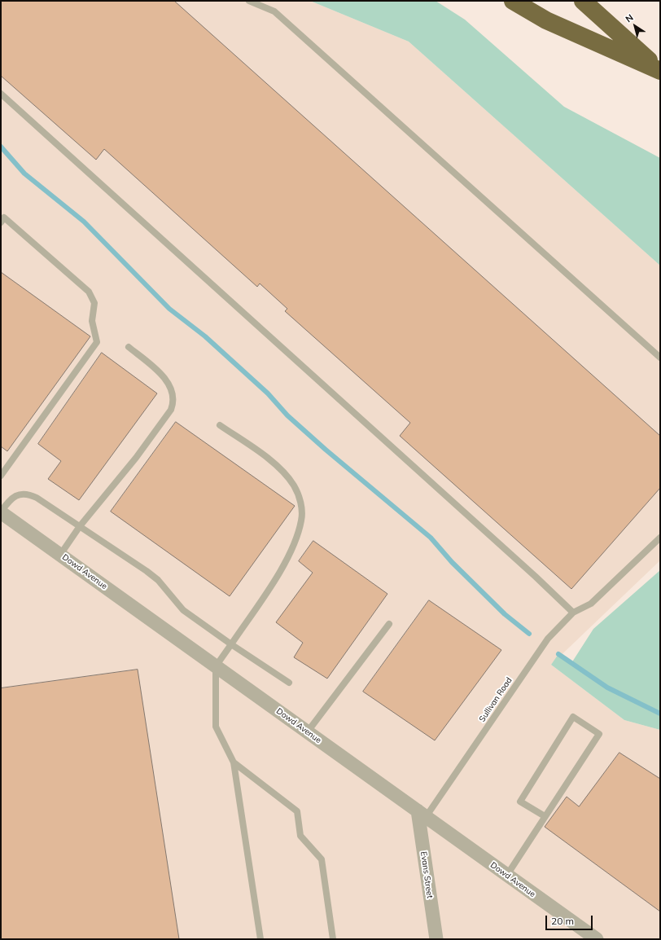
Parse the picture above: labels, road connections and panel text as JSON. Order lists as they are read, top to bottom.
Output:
{
  "streets": {
    "street": ["Dowd Avenue", "Evans Street"],
    "lane": ["Sullivan Road"]
  },
  "crossings": [
    ["Dowd Avenue", "Sullivan Road"],
    ["Dowd Avenue", "Evans Street"],
    ["Sullivan Road", "Evans Street"]
  ],
  "scale_bar": "20 m",
  "north": "top left"
}
